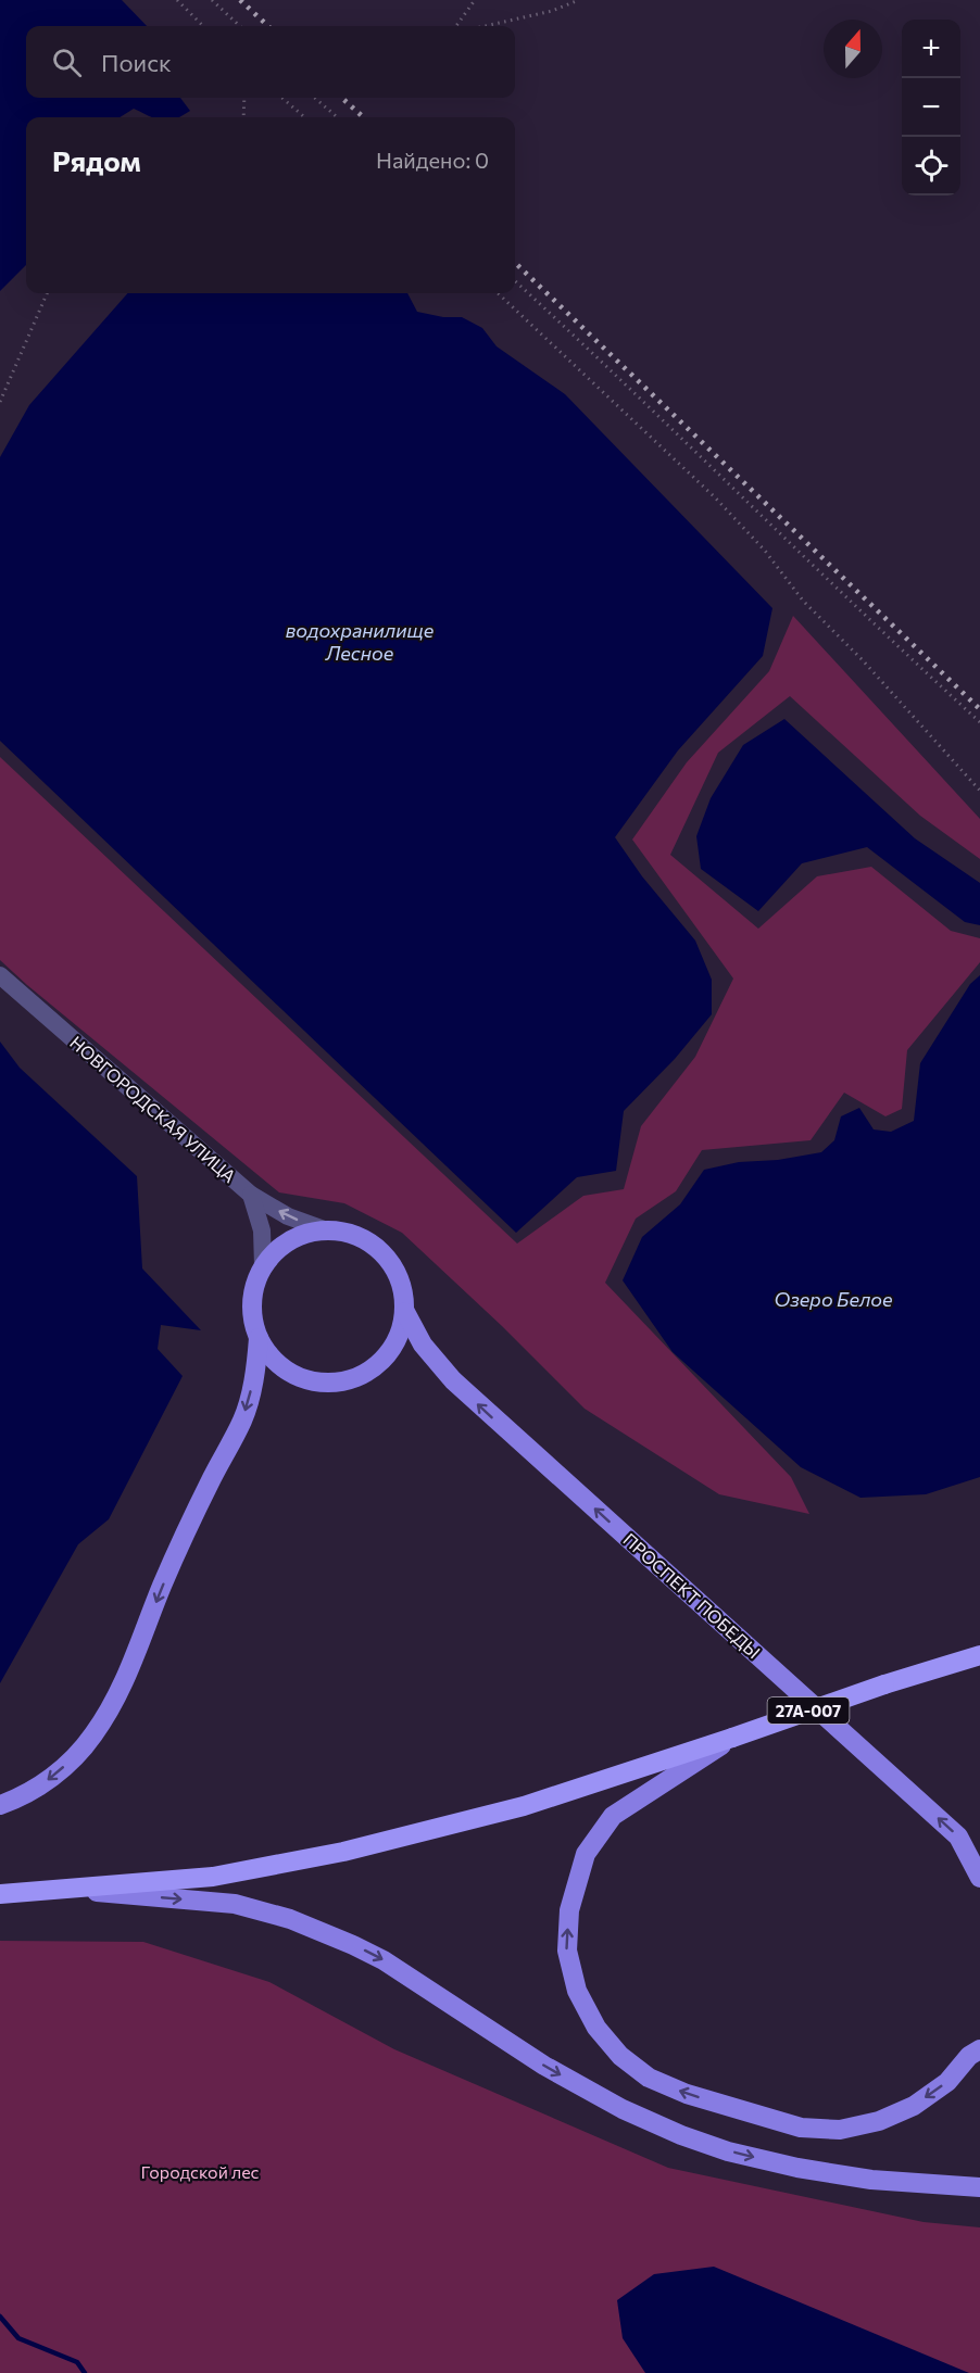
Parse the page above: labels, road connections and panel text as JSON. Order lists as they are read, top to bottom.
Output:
{
  "streets": {
    "highway": ["27А-007"],
    "main road": ["ПРОСПЕКТ ПОБЕДЫ"],
    "street": ["НОВГОРОДСКАЯ УЛИЦА"]
  },
  "crossings": [
    ["НОВГОРОДСКАЯ УЛИЦА", "ПРОСПЕКТ ПОБЕДЫ"]
  ],
  "one_way": ["ПРОСПЕКТ ПОБЕДЫ"],
  "water": ["водохранилище Лесное", "Озеро Белое"],
  "parks": ["Городской лес"],
  "north": "top",
  "page": {
    "map_buttons": ["+", "−"],
    "search": "Поиск",
    "heading": ["Рядом", "Найдено: 0"]
  }
}
